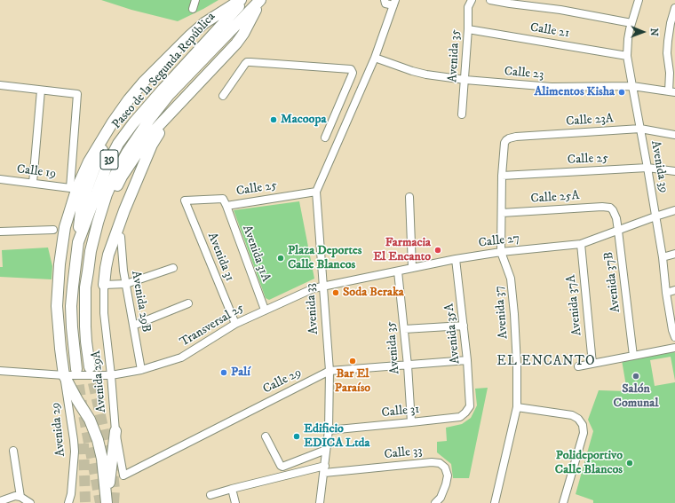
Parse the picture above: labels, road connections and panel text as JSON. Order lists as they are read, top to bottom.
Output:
{
  "streets": {
    "highway": ["Paseo de la Segunda República", "39"],
    "street": [
      "Calle 21",
      "Avenida 35",
      "Calle 23",
      "Calle 23A",
      "Calle 25",
      "Avenida 39",
      "Calle 19",
      "Calle 25A",
      "Calle 27",
      "Avenida 31A",
      "Avenida 31",
      "Avenida 37B",
      "Avenida 29B",
      "Avenida 37A",
      "Avenida 33",
      "Avenida 37",
      "Transversal 25",
      "Avenida 35A",
      "Avenida 29A",
      "Calle 29",
      "Calle 31",
      "Avenida 29",
      "Calle 33"
    ]
  },
  "crossings": [
    ["Calle 21", "Avenida 35"],
    ["Calle 21", "Avenida 39"],
    ["Avenida 35", "Calle 23"],
    ["Avenida 35", "Calle 27"],
    ["Avenida 35", "Calle 29"],
    ["Avenida 35", "Calle 31"],
    ["Calle 23", "Avenida 39"],
    ["Calle 23", "Avenida 33"],
    ["Calle 23A", "Avenida 39"],
    ["Calle 23A", "Avenida 37"],
    ["Calle 25", "Avenida 39"],
    ["Calle 25", "Avenida 31A"],
    ["Calle 25", "Avenida 31"],
    ["Calle 25", "Avenida 33"],
    ["Calle 25", "Avenida 37"],
    ["Avenida 39", "Calle 27"],
    ["Calle 25A", "Avenida 37B"],
    ["Calle 25A", "Avenida 37"],
    ["Calle 27", "Avenida 37B"],
    ["Calle 27", "Avenida 37A"],
    ["Calle 27", "Avenida 33"],
    ["Calle 27", "Avenida 37"],
    ["Calle 27", "Transversal 25"],
    ["Calle 27", "Avenida 35A"],
    ["Avenida 31A", "Transversal 25"],
    ["Avenida 31", "Transversal 25"],
    ["Avenida 29B", "Transversal 25"],
    ["Avenida 33", "Transversal 25"],
    ["Avenida 33", "Calle 29"],
    ["Avenida 33", "Calle 31"],
    ["Avenida 33", "Calle 33"],
    ["Transversal 25", "Avenida 29A"],
    ["Avenida 35A", "Calle 29"],
    ["Avenida 35A", "Calle 31"],
    ["Avenida 29A", "Calle 29"]
  ],
  "districts": ["EL ENCANTO"],
  "places": [
    "Alimentos Kisha",
    "Macoopa",
    "Farmacia El Encanto",
    "Plaza Deportes Calle Blancos",
    "Soda Beraka",
    "Bar El Paraíso",
    "Palí",
    "Salón Comunal",
    "Edificio EDICA Ltda",
    "Polideportivo Calle Blancos"
  ],
  "north": "right"
}
